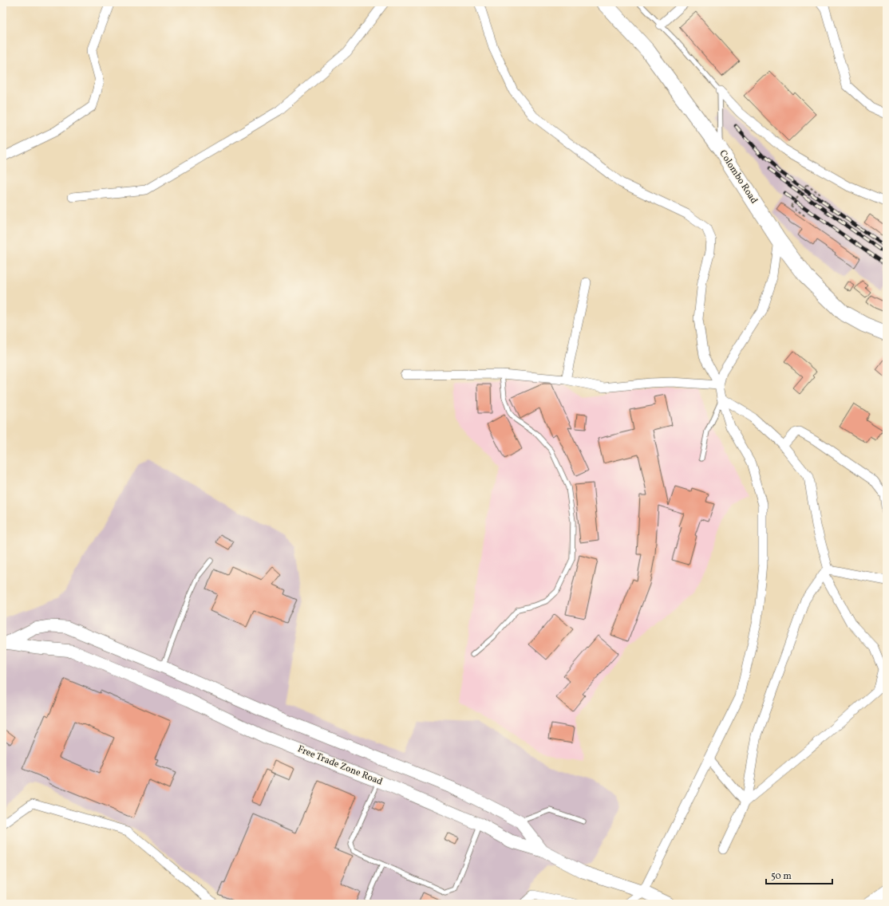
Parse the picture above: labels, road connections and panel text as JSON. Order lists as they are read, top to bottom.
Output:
{
  "streets": {
    "highway": ["Colombo Road"],
    "street": ["Free Trade Zone Road"]
  },
  "scale_bar": "50 m"
}
